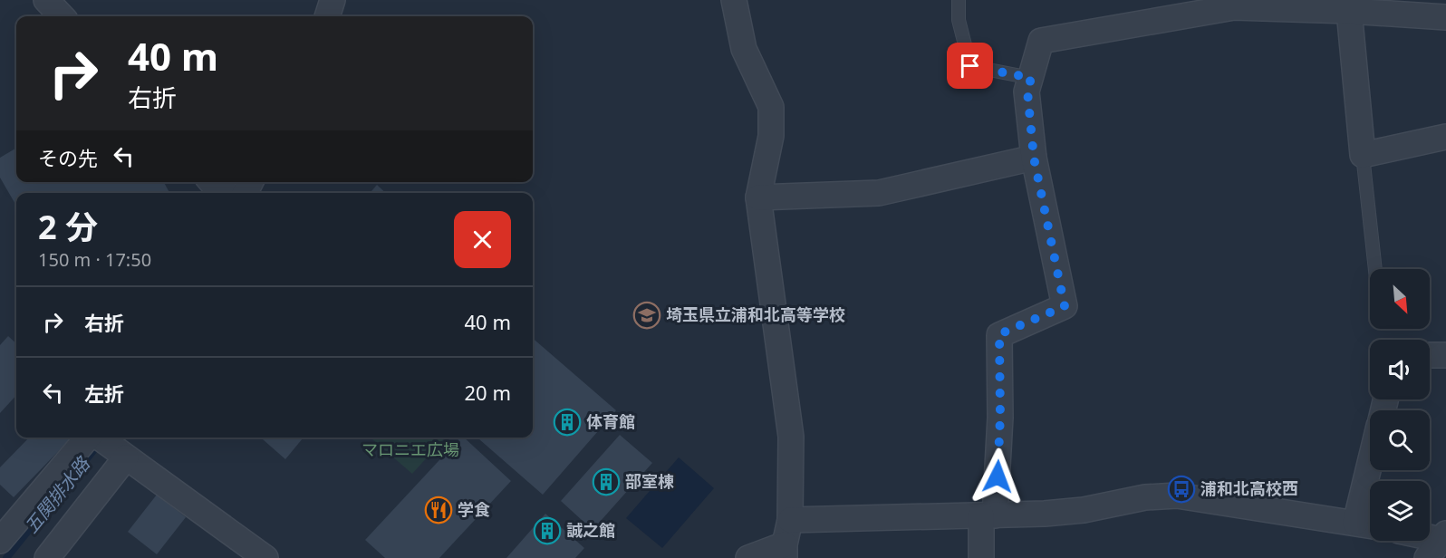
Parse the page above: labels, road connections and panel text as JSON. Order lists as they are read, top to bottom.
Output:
{
  "water": ["五関排水路"],
  "parks": ["マロニエ広場"],
  "places": {
    "school or university": ["埼玉県立浦和北高等学校"],
    "building": ["体育館", "部室棟", "誠之館"],
    "bus stop": ["浦和北高校西"],
    "restaurant": ["学食"]
  },
  "north": "bottom right",
  "page": {
    "turn": ["40 m", "右折"],
    "then": "その先",
    "heading": ["2 分", "150 m · 17:50"],
    "list": [
      {
        "name": "右折",
        "value": "40 m"
      },
      {
        "name": "左折",
        "value": "20 m"
      }
    ]
  }
}
